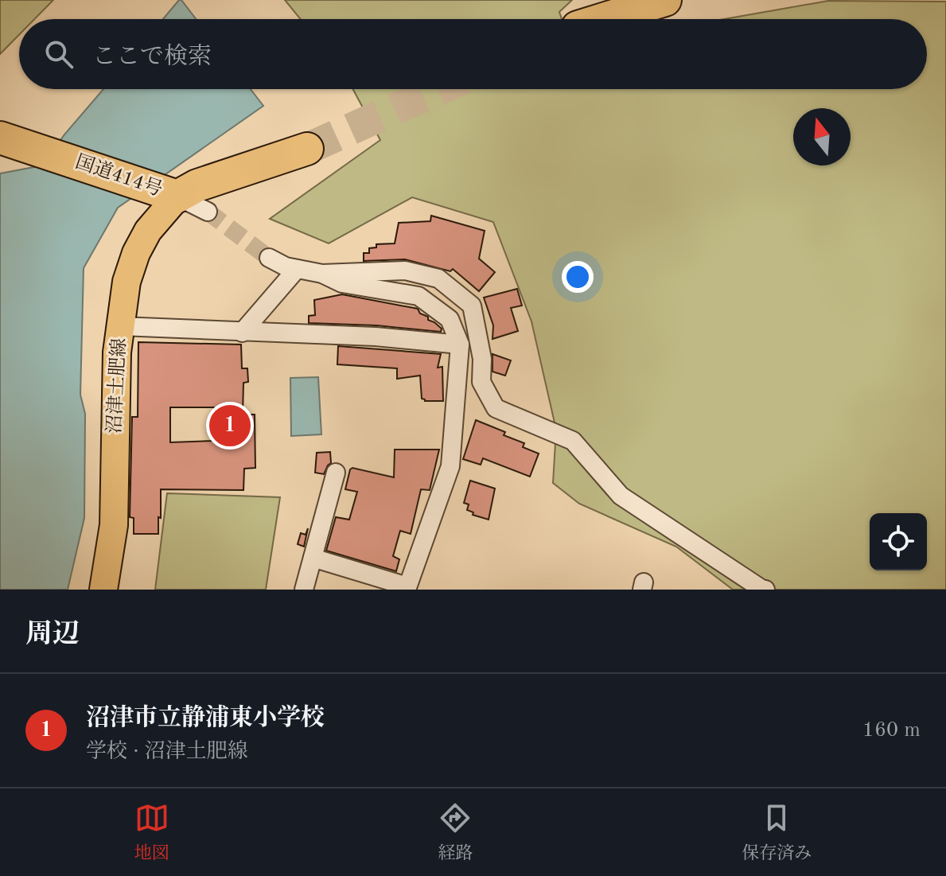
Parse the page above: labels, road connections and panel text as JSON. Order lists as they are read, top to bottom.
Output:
{
  "streets": {
    "highway": ["国道414号"],
    "main road": ["沼津土肥線"]
  },
  "crossings": [
    ["国道414号", "沼津土肥線"]
  ],
  "north": "top",
  "page": {
    "search": "ここで検索",
    "pins": "1",
    "heading": "周辺",
    "list": [
      {
        "mark": "1",
        "name": "沼津市立静浦東小学校",
        "note": "学校 · 沼津土肥線",
        "value": "160 m"
      }
    ],
    "nav": ["地図", "経路", "保存済み"]
  }
}
